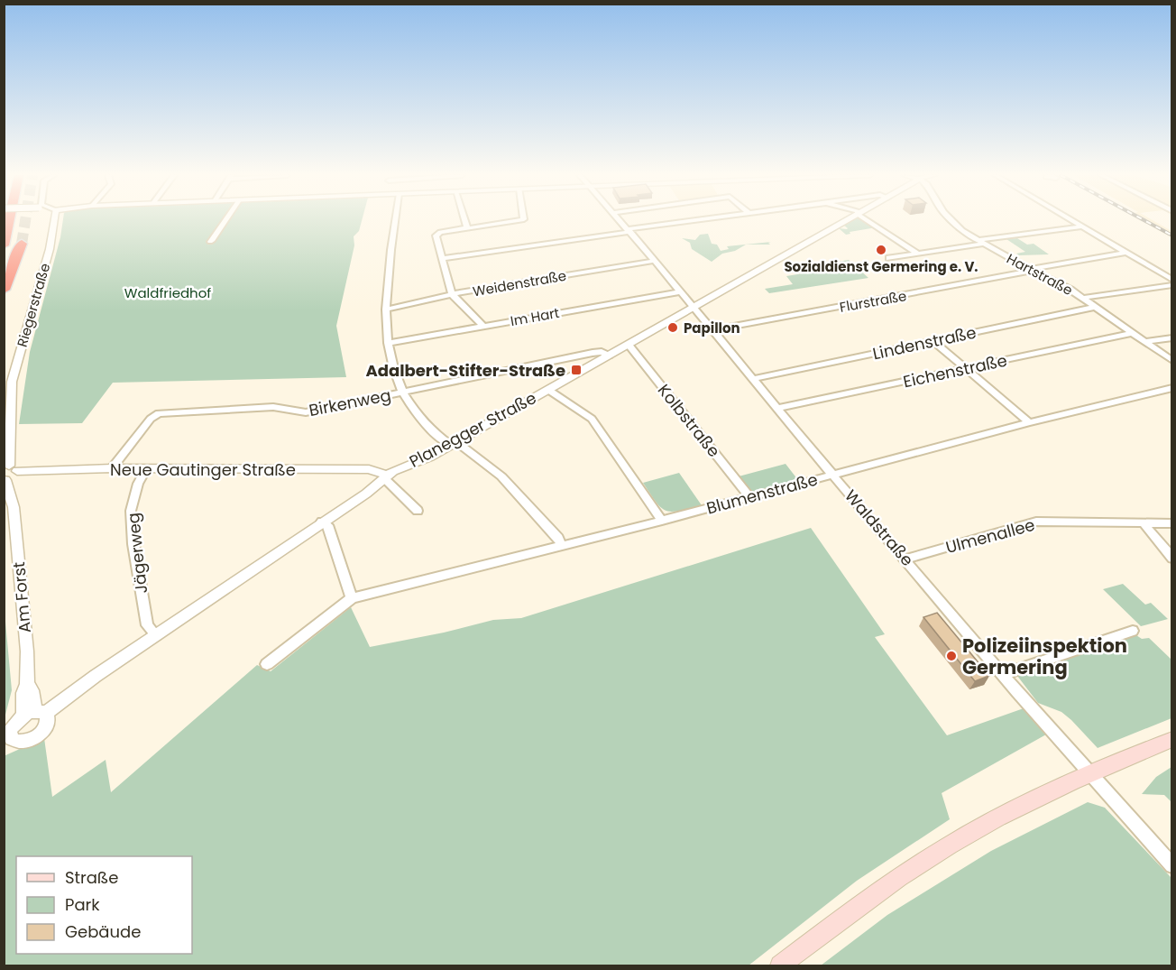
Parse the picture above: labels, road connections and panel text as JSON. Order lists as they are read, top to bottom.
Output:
{
  "streets": {
    "street": [
      "Hartstraße",
      "Weidenstraße",
      "Flurstraße",
      "Riegerstraße",
      "Im Hart",
      "Lindenstraße",
      "Eichenstraße",
      "Birkenweg",
      "Kolbstraße",
      "Planegger Straße",
      "Neue Gautinger Straße",
      "Blumenstraße",
      "Waldstraße",
      "Ulmenallee",
      "Jägerweg",
      "Am Forst"
    ]
  },
  "crossings": [
    ["Hartstraße", "Flurstraße"],
    ["Hartstraße", "Lindenstraße"],
    ["Hartstraße", "Eichenstraße"],
    ["Weidenstraße", "Waldstraße"],
    ["Flurstraße", "Waldstraße"],
    ["Riegerstraße", "Neue Gautinger Straße"],
    ["Im Hart", "Waldstraße"],
    ["Lindenstraße", "Waldstraße"],
    ["Eichenstraße", "Waldstraße"],
    ["Birkenweg", "Planegger Straße"],
    ["Birkenweg", "Neue Gautinger Straße"],
    ["Kolbstraße", "Planegger Straße"],
    ["Kolbstraße", "Blumenstraße"],
    ["Planegger Straße", "Neue Gautinger Straße"],
    ["Planegger Straße", "Waldstraße"],
    ["Planegger Straße", "Jägerweg"],
    ["Planegger Straße", "Am Forst"],
    ["Neue Gautinger Straße", "Jägerweg"],
    ["Blumenstraße", "Waldstraße"],
    ["Waldstraße", "Ulmenallee"]
  ],
  "parks": ["Waldfriedhof"],
  "places": {
    "other": ["Sozialdienst Germering e. V.", "Papillon", "Polizeiinspektion Germering"],
    "transit": ["Adalbert-Stifter-Straße"]
  },
  "legend": ["Straße", "Park", "Gebäude"]
}
